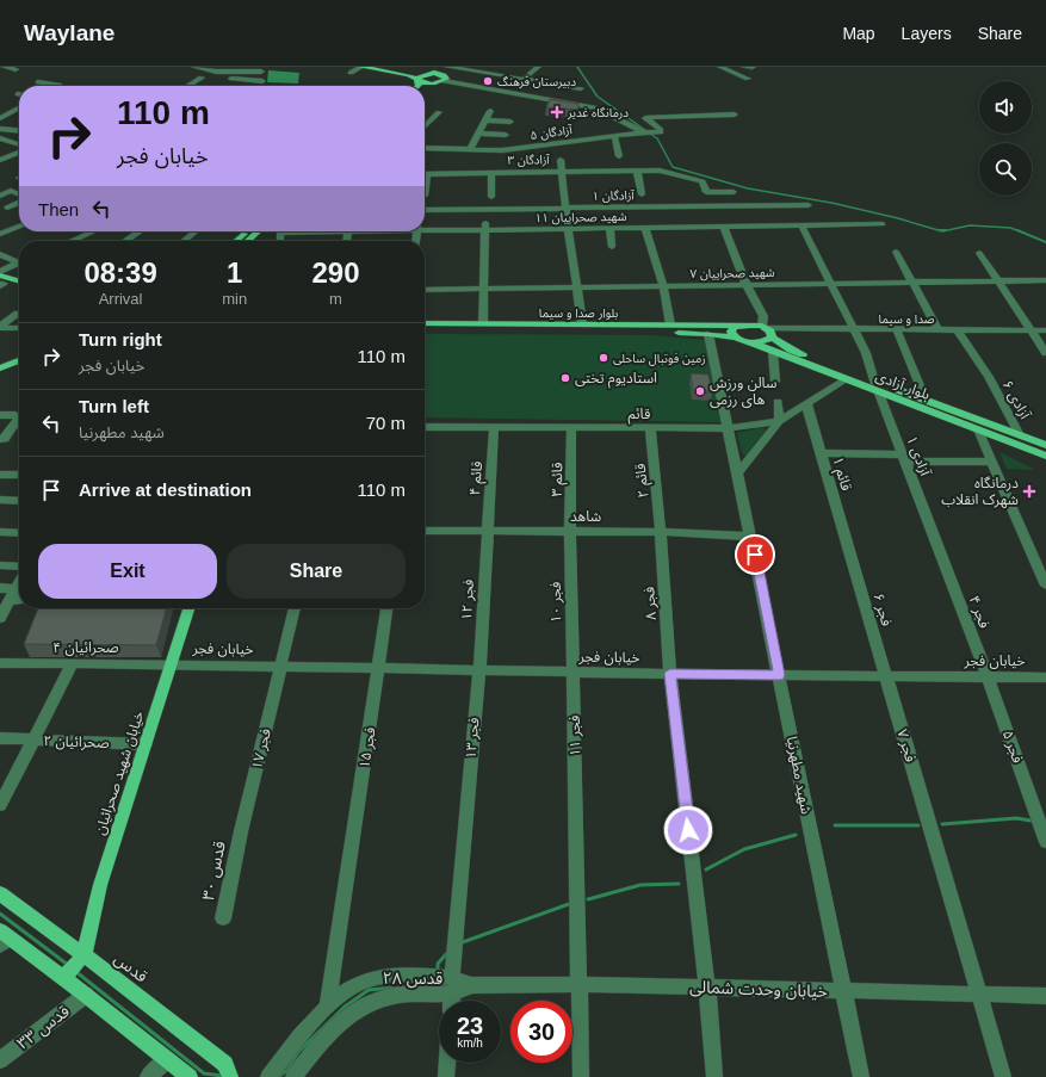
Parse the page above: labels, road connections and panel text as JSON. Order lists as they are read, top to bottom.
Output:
{
  "streets": {
    "main road": [
      "بلوار صدا و سیما",
      "بلوار آزادی",
      "خیابان شهید صحرائیان",
      "قدس"
    ],
    "street": [
      "آزادگان ۵",
      "آزادگان ۳",
      "آزادگان ۱",
      "شهید صحراییان ۱۱",
      "شهید صحراییان ۷",
      "صدا و سیما",
      "آزادی ۶",
      "قائم",
      "آزادی ۱",
      "قائم ۱",
      "قائم ۴",
      "قائم ۳",
      "قائم ۲",
      "شاهد",
      "فجر ۱۲",
      "فجر ۱۰",
      "فجر ۸",
      "فجر ۶",
      "فجر ۴",
      "صحرائیان ۴",
      "خیابان فجر",
      "فجر ۱۱",
      "فجر ۱۳",
      "صحرائیان ۲",
      "فجر ۷",
      "فجر ۵",
      "فجر ۱۵",
      "فجر ۱۷",
      "شهید مطهرنیا",
      "قدس ۳۰",
      "قدس ۲۸",
      "خیابان وحدت شمالی",
      "قدس ۳۳"
    ]
  },
  "crossings": [
    ["شهید صحراییان ۱۱", "آزادی ۱"],
    ["شهید صحراییان ۷", "آزادی ۱"],
    ["بلوار صدا و سیما", "صدا و سیما"],
    ["بلوار صدا و سیما", "بلوار آزادی"],
    ["بلوار صدا و سیما", "شهید مطهرنیا"],
    ["صدا و سیما", "بلوار آزادی"],
    ["صدا و سیما", "آزادی ۶"],
    ["صدا و سیما", "آزادی ۱"],
    ["بلوار آزادی", "آزادی ۶"],
    ["بلوار آزادی", "قائم"],
    ["بلوار آزادی", "آزادی ۱"],
    ["قائم", "قائم ۱"],
    ["قائم", "قائم ۴"],
    ["قائم", "قائم ۳"],
    ["قائم", "قائم ۲"],
    ["قائم", "شهید مطهرنیا"],
    ["آزادی ۱", "فجر ۴"],
    ["قائم ۱", "فجر ۶"],
    ["قائم ۴", "شاهد"],
    ["قائم ۴", "فجر ۱۲"],
    ["قائم ۳", "شاهد"],
    ["قائم ۳", "فجر ۱۰"],
    ["قائم ۲", "شاهد"],
    ["قائم ۲", "فجر ۸"],
    ["شاهد", "فجر ۱۲"],
    ["شاهد", "فجر ۱۰"],
    ["شاهد", "فجر ۸"],
    ["شاهد", "شهید مطهرنیا"],
    ["فجر ۱۲", "خیابان فجر"],
    ["فجر ۱۲", "فجر ۱۳"],
    ["فجر ۱۰", "خیابان فجر"],
    ["فجر ۱۰", "فجر ۱۱"],
    ["فجر ۸", "خیابان فجر"],
    ["فجر ۸", "خیابان وحدت شمالی"],
    ["فجر ۶", "خیابان فجر"],
    ["فجر ۶", "فجر ۷"],
    ["فجر ۴", "خیابان فجر"],
    ["فجر ۴", "فجر ۵"],
    ["صحرائیان ۴", "خیابان فجر"],
    ["صحرائیان ۴", "خیابان شهید صحرائیان"],
    ["خیابان فجر", "فجر ۱۱"],
    ["خیابان فجر", "فجر ۱۳"],
    ["خیابان فجر", "فجر ۷"],
    ["خیابان فجر", "فجر ۵"],
    ["خیابان فجر", "فجر ۱۵"],
    ["خیابان فجر", "فجر ۱۷"],
    ["خیابان فجر", "خیابان شهید صحرائیان"],
    ["خیابان فجر", "شهید مطهرنیا"],
    ["فجر ۱۱", "خیابان وحدت شمالی"],
    ["فجر ۱۳", "قدس ۲۸"],
    ["صحرائیان ۲", "خیابان شهید صحرائیان"],
    ["فجر ۷", "خیابان وحدت شمالی"],
    ["فجر ۱۵", "قدس ۲۸"],
    ["فجر ۱۷", "قدس ۳۰"],
    ["خیابان شهید صحرائیان", "قدس"],
    ["شهید مطهرنیا", "خیابان وحدت شمالی"],
    ["قدس ۲۸", "خیابان وحدت شمالی"]
  ],
  "places": {
    "other": [
      "دبیرستان فرهنگ",
      "زمین فوتبال ساحلی",
      "استادیوم تختی",
      "سالن ورزش های رزمی"
    ],
    "health": ["درمانگاه غدیر", "درمانگاه شهرک انقلاب"]
  },
  "page": {
    "header": "Waylane",
    "nav": ["Map", "Layers", "Share"],
    "turn": ["110 m", "خیابان فجر"],
    "then": "Then",
    "eta": [
      "08:39",
      "Arrival",
      "1",
      "min",
      "290",
      "m"
    ],
    "list": [
      {
        "name": "Turn right",
        "note": "خیابان فجر",
        "value": "110 m"
      },
      {
        "name": "Turn left",
        "note": "شهید مطهرنیا",
        "value": "70 m"
      },
      {
        "name": "Arrive at destination",
        "value": "110 m"
      }
    ],
    "buttons": ["Exit", "Share"],
    "speed": "23 km/h",
    "limit": "30"
  }
}
